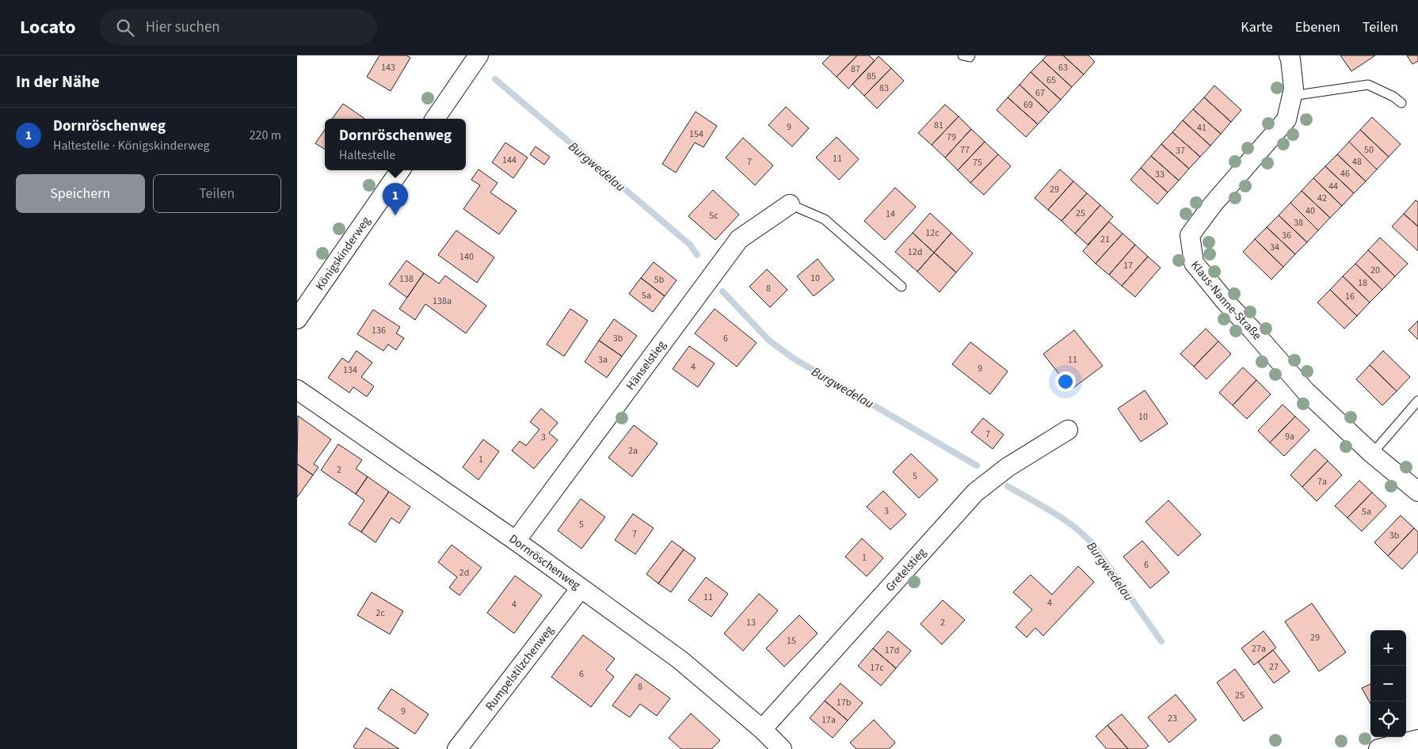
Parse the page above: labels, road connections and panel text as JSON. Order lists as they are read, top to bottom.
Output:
{
  "streets": {
    "street": [
      "Königskinderweg",
      "Klaus-Nanne-Straße",
      "Hänselstieg",
      "Dornröschenweg",
      "Gretelstieg",
      "Rumpelstilzchenweg"
    ]
  },
  "crossings": [
    ["Hänselstieg", "Dornröschenweg"],
    ["Dornröschenweg", "Gretelstieg"],
    ["Dornröschenweg", "Rumpelstilzchenweg"]
  ],
  "water": ["Burgwedelau"],
  "house_numbers": [
    "143",
    "63",
    "87",
    "85",
    "65",
    "83",
    "67",
    "69",
    "81",
    "9",
    "41",
    "154",
    "79",
    "77",
    "50",
    "37",
    "11",
    "144",
    "7",
    "48",
    "75",
    "46",
    "33",
    "44",
    "29",
    "42",
    "40",
    "25",
    "14",
    "5c",
    "38",
    "12c",
    "36",
    "21",
    "34",
    "12d",
    "140",
    "17",
    "20",
    "10",
    "138",
    "5b",
    "18",
    "8",
    "5a",
    "16",
    "138a",
    "136",
    "3b",
    "6",
    "3a",
    "11",
    "4",
    "9",
    "134",
    "10",
    "7",
    "9a",
    "3",
    "2a",
    "1",
    "2",
    "5",
    "7a",
    "3",
    "5a",
    "5",
    "7",
    "3b",
    "1",
    "6",
    "2d",
    "11",
    "4",
    "4",
    "2c",
    "13",
    "2",
    "29",
    "15",
    "27a",
    "17d",
    "27",
    "17c",
    "6",
    "8",
    "25",
    "17b",
    "9",
    "23",
    "17a"
  ],
  "page": {
    "header": "Locato",
    "search": "Hier suchen",
    "nav": ["Karte", "Ebenen", "Teilen"],
    "heading": "In der Nähe",
    "list": [
      {
        "mark": "1",
        "name": "Dornröschenweg",
        "note": "Haltestelle · Königskinderweg",
        "value": "220 m"
      }
    ],
    "popup": ["Dornröschenweg", "Haltestelle"],
    "buttons": ["Speichern", "Teilen"],
    "pins": "1",
    "map_buttons": ["+", "−"]
  }
}
